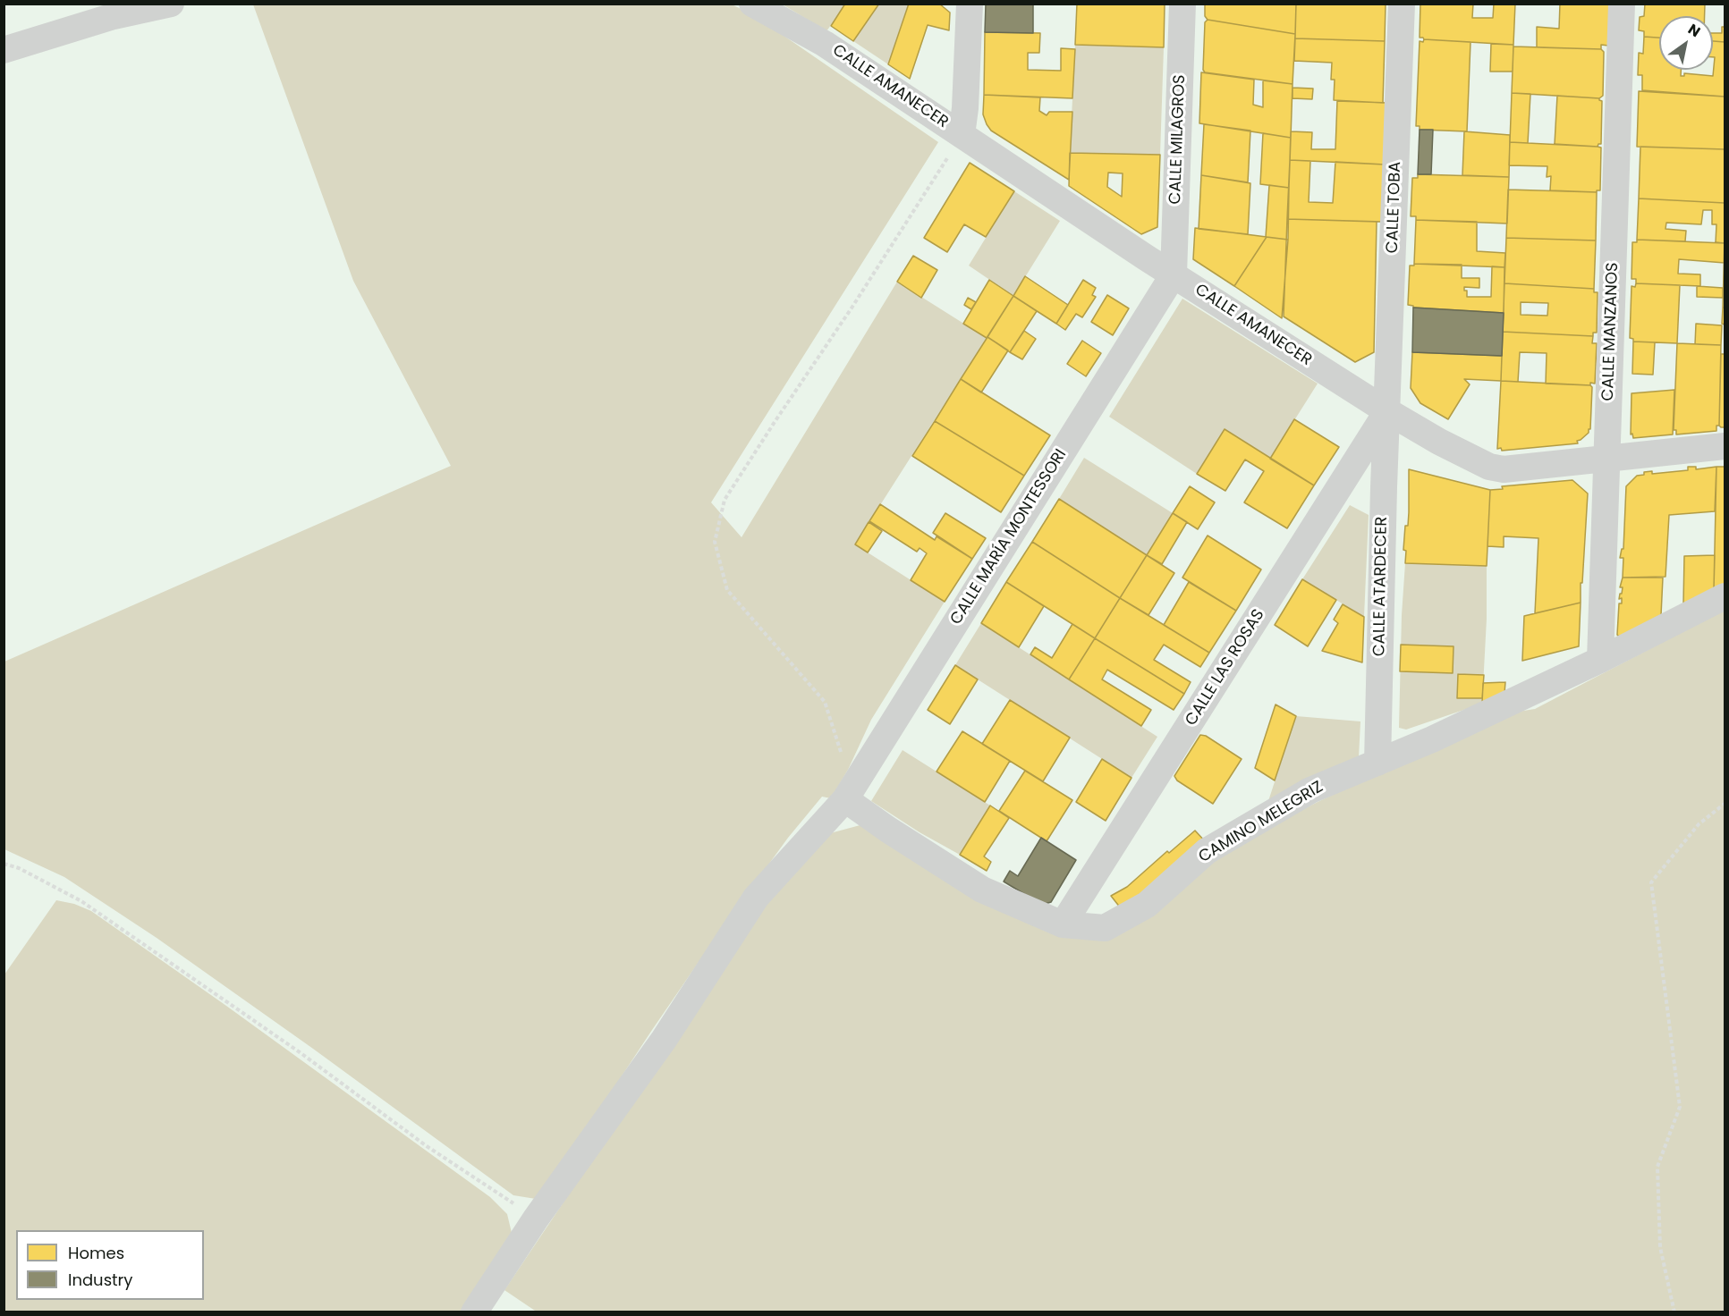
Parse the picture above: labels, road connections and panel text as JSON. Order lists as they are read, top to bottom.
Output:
{
  "streets": {
    "street": [
      "CALLE AMANECER",
      "CALLE MILAGROS",
      "CALLE TOBA",
      "CALLE MANZANOS",
      "CALLE MARÍA MONTESSORI",
      "CALLE ATARDECER",
      "CALLE LAS ROSAS",
      "CAMINO MELEGRIZ"
    ]
  },
  "crossings": [
    ["CALLE AMANECER", "CALLE MILAGROS"],
    ["CALLE AMANECER", "CALLE TOBA"],
    ["CALLE AMANECER", "CALLE MANZANOS"],
    ["CALLE AMANECER", "CALLE MARÍA MONTESSORI"],
    ["CALLE AMANECER", "CALLE ATARDECER"],
    ["CALLE AMANECER", "CALLE LAS ROSAS"],
    ["CALLE MILAGROS", "CALLE MARÍA MONTESSORI"],
    ["CALLE TOBA", "CALLE ATARDECER"],
    ["CALLE TOBA", "CALLE LAS ROSAS"],
    ["CALLE MANZANOS", "CAMINO MELEGRIZ"],
    ["CALLE MARÍA MONTESSORI", "CAMINO MELEGRIZ"],
    ["CALLE ATARDECER", "CALLE LAS ROSAS"],
    ["CALLE ATARDECER", "CAMINO MELEGRIZ"],
    ["CALLE LAS ROSAS", "CAMINO MELEGRIZ"]
  ],
  "legend": ["Homes", "Industry"],
  "north": "top right"
}
